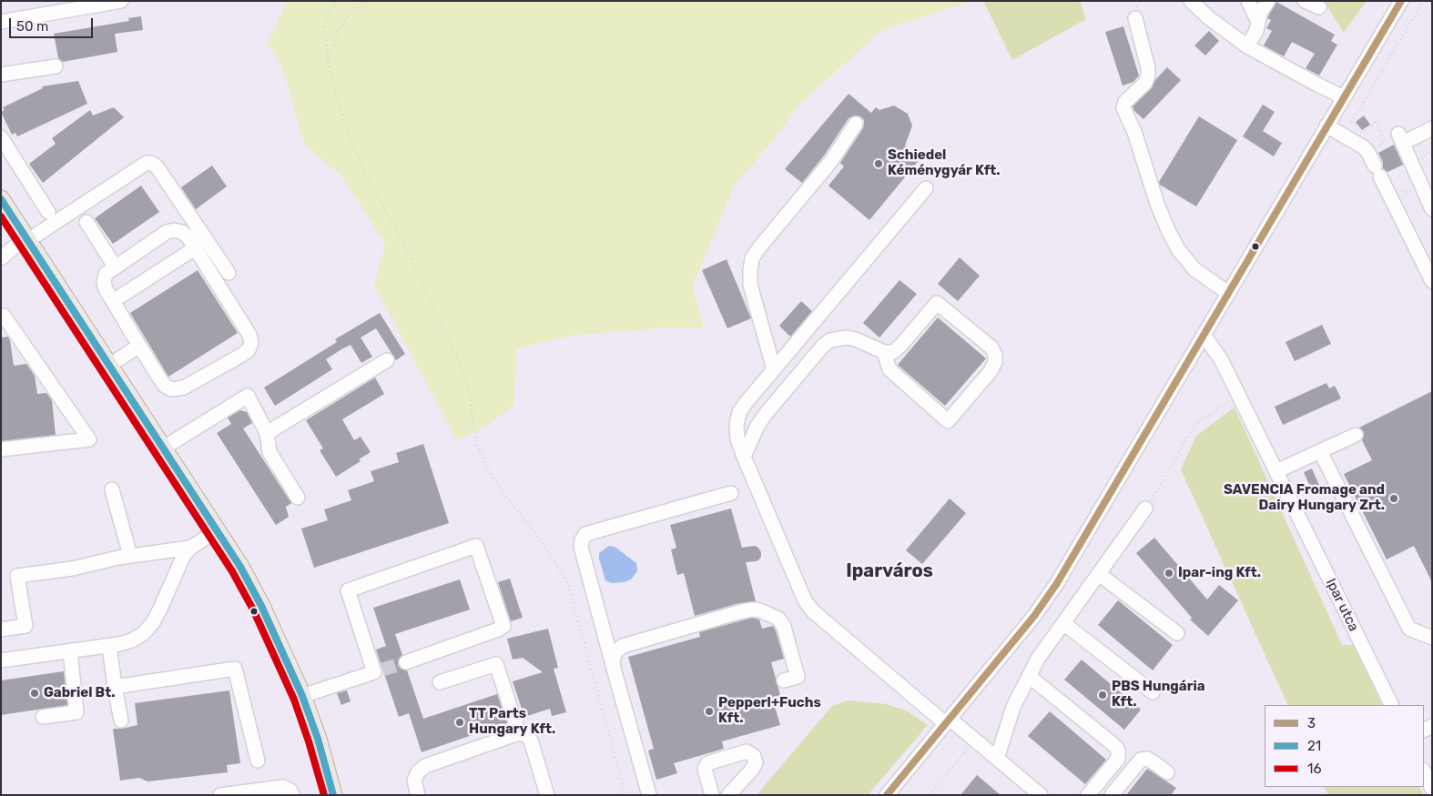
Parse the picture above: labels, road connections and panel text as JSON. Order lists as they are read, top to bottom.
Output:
{
  "streets": {
    "street": ["Ipar utca"]
  },
  "districts": ["Iparváros"],
  "places": [
    "Schiedel Kéménygyár Kft.",
    "SAVENCIA Fromage and Dairy Hungary Zrt.",
    "Ipar-ing Kft.",
    "Gabriel Bt.",
    "PBS Hungária Kft.",
    "Pepperl+Fuchs Kft.",
    "TT Parts Hungary Kft."
  ],
  "lines": ["transit line 3", "transit line 21", "transit line 16"],
  "legend": ["3", "21", "16"],
  "scale_bar": "50 m"
}
